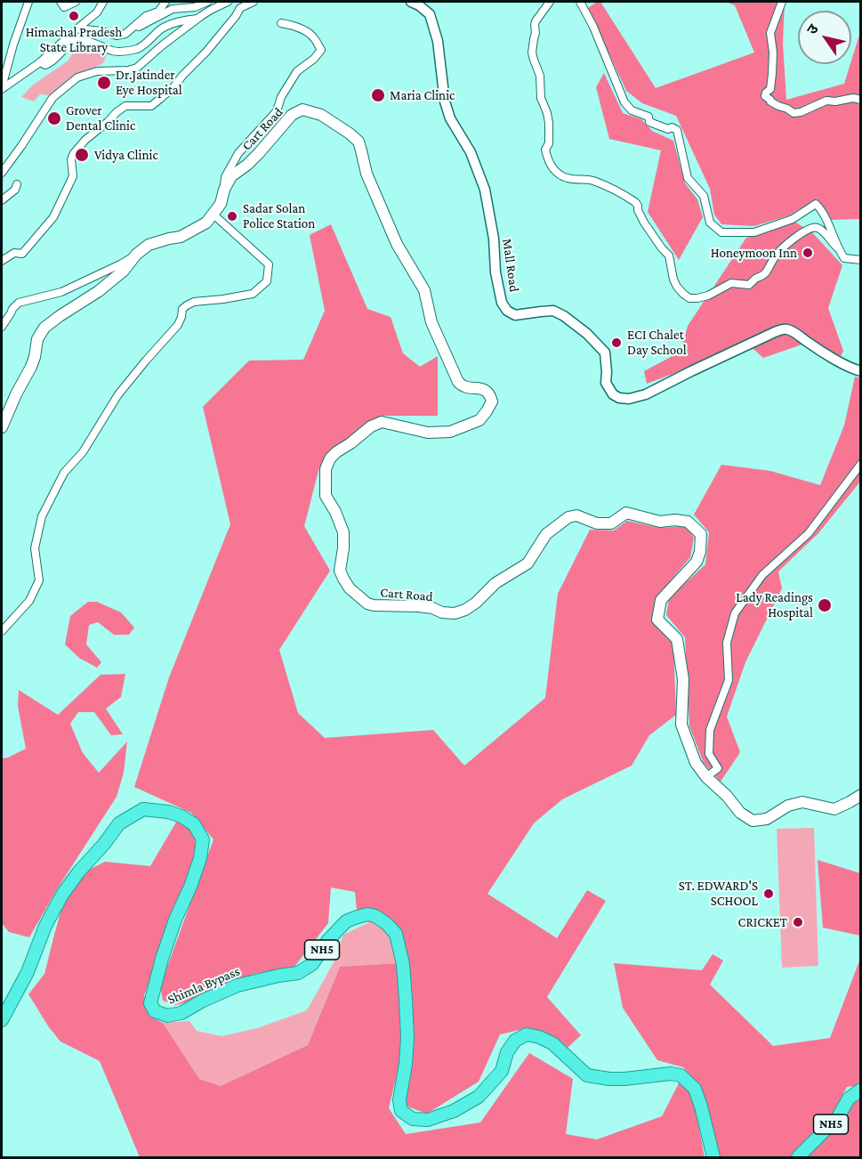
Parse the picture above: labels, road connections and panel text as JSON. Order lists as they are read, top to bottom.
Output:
{
  "streets": {
    "highway": ["NH5", "Shimla Bypass"],
    "main road": ["Cart Road"],
    "street": ["Mall Road"]
  },
  "places": [
    "Himachal Pradesh State Library",
    "Dr.Jatinder Eye Hospital",
    "Maria Clinic",
    "Grover Dental Clinic",
    "Vidya Clinic",
    "Sadar Solan Police Station",
    "Honeymoon Inn",
    "ECI Chalet Day School",
    "Lady Readings Hospital",
    "ST. EDWARD'S SCHOOL",
    "CRICKET"
  ],
  "north": "top left"
}
